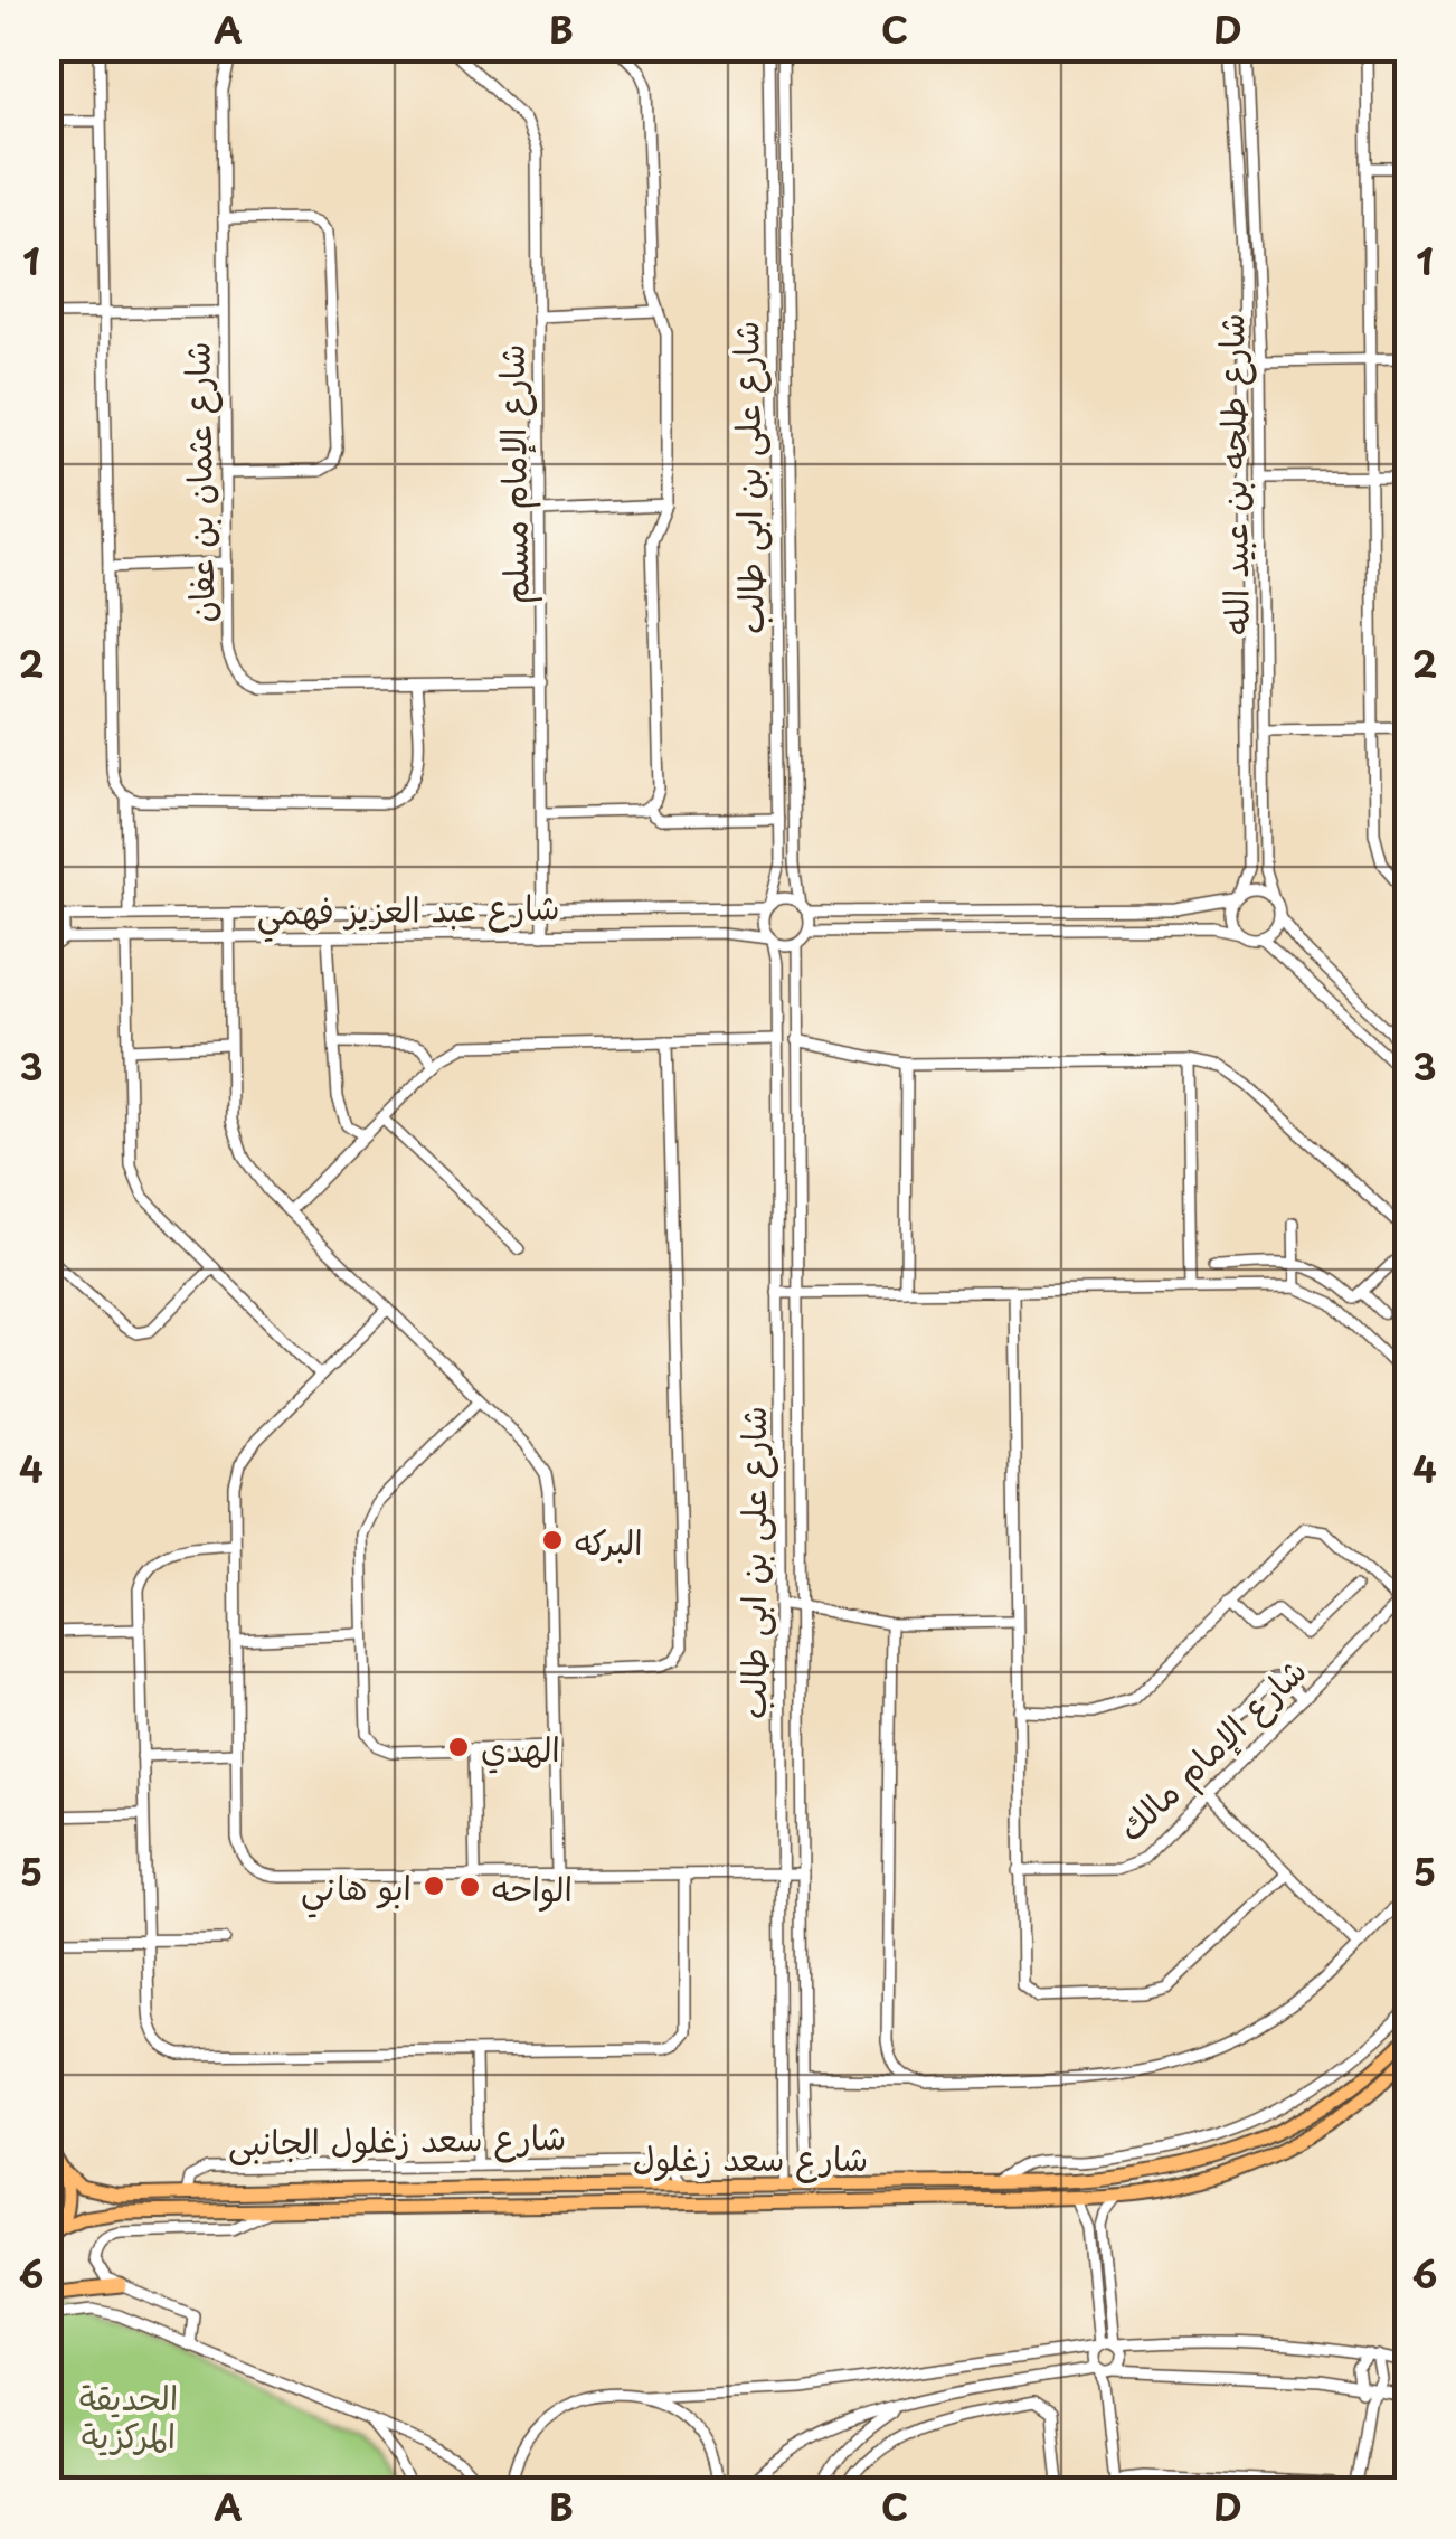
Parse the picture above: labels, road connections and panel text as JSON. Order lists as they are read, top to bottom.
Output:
{
  "streets": {
    "main road": ["شارع سعد زغلول"],
    "street": [
      "شارع الإمام مسلم",
      "شارع طلحه بن عبيد الله",
      "شارع على بن ابى طالب",
      "شارع عثمان بن عفان",
      "شارع عبد العزيز فهمي",
      "شارع الإمام مالك",
      "شارع سعد زغلول الجانبى"
    ]
  },
  "crossings": [
    ["شارع الإمام مسلم", "شارع عثمان بن عفان"],
    ["شارع الإمام مسلم", "شارع عبد العزيز فهمي"],
    ["شارع على بن ابى طالب", "شارع عبد العزيز فهمي"],
    ["شارع على بن ابى طالب", "شارع سعد زغلول"],
    ["شارع سعد زغلول الجانبى", "شارع سعد زغلول"]
  ],
  "parks": ["الحديقة المركزية"],
  "places": [
    "البركه",
    "الهدي",
    "ابو هاني",
    "الواحه"
  ],
  "grid": {
    "columns": [
      "A",
      "B",
      "C",
      "D"
    ],
    "rows": [
      "1",
      "2",
      "3",
      "4",
      "5",
      "6"
    ]
  }
}
